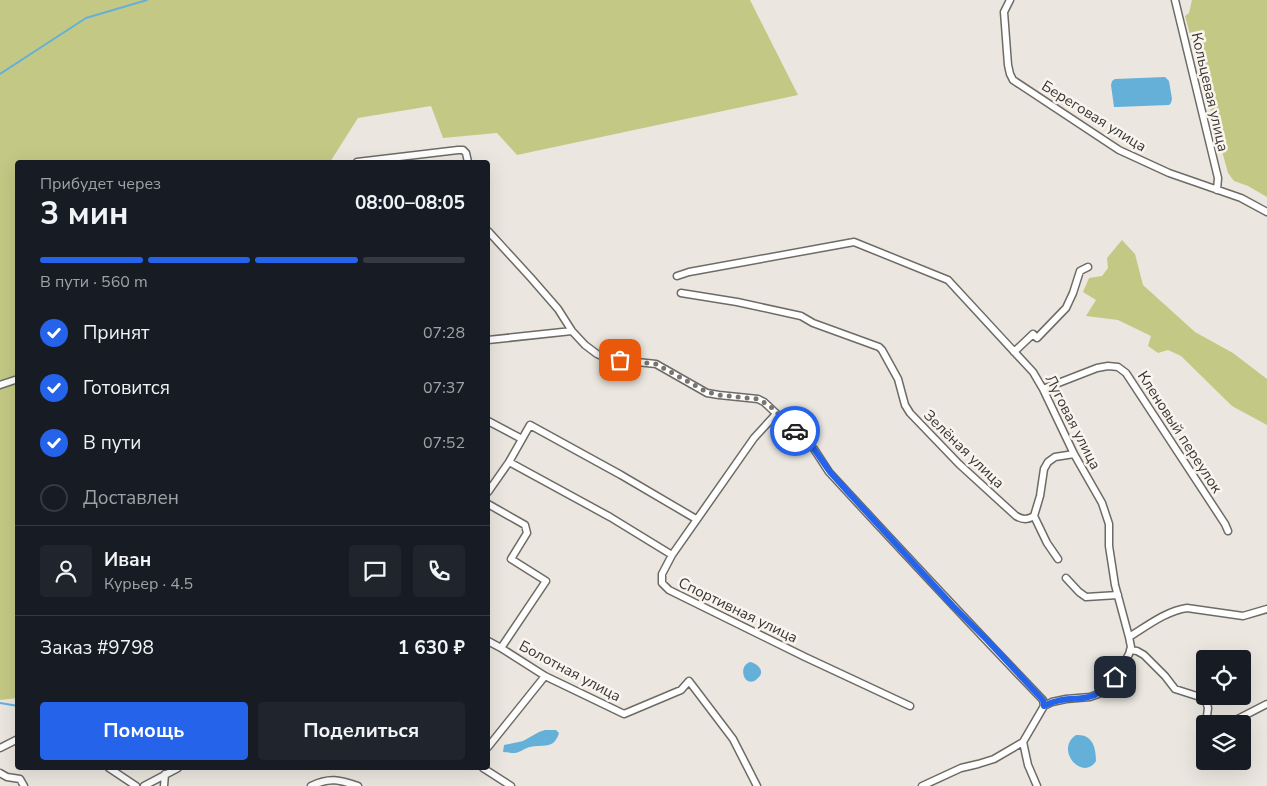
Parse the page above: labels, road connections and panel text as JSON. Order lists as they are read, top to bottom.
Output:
{
  "streets": {
    "street": [
      "Кольцевая улица",
      "Береговая улица",
      "Луговая улица",
      "Кленовый переулок",
      "Зелёная улица",
      "Спортивная улица",
      "Болотная улица"
    ]
  },
  "crossings": [
    ["Кольцевая улица", "Береговая улица"],
    ["Луговая улица", "Кленовый переулок"]
  ],
  "page": {
    "heading": ["3 мин", "Прибудет через", "08:00–08:05"],
    "panel": [
      "Иван",
      "Курьер · 4.5",
      "Заказ #9798",
      "1 630 ₽"
    ],
    "bar": "В пути · 560 m",
    "list": [
      ["Принят", "07:28"],
      ["Готовится", "07:37"],
      ["В пути", "07:52"],
      "Доставлен"
    ],
    "buttons": ["Помощь", "Поделиться"]
  }
}
